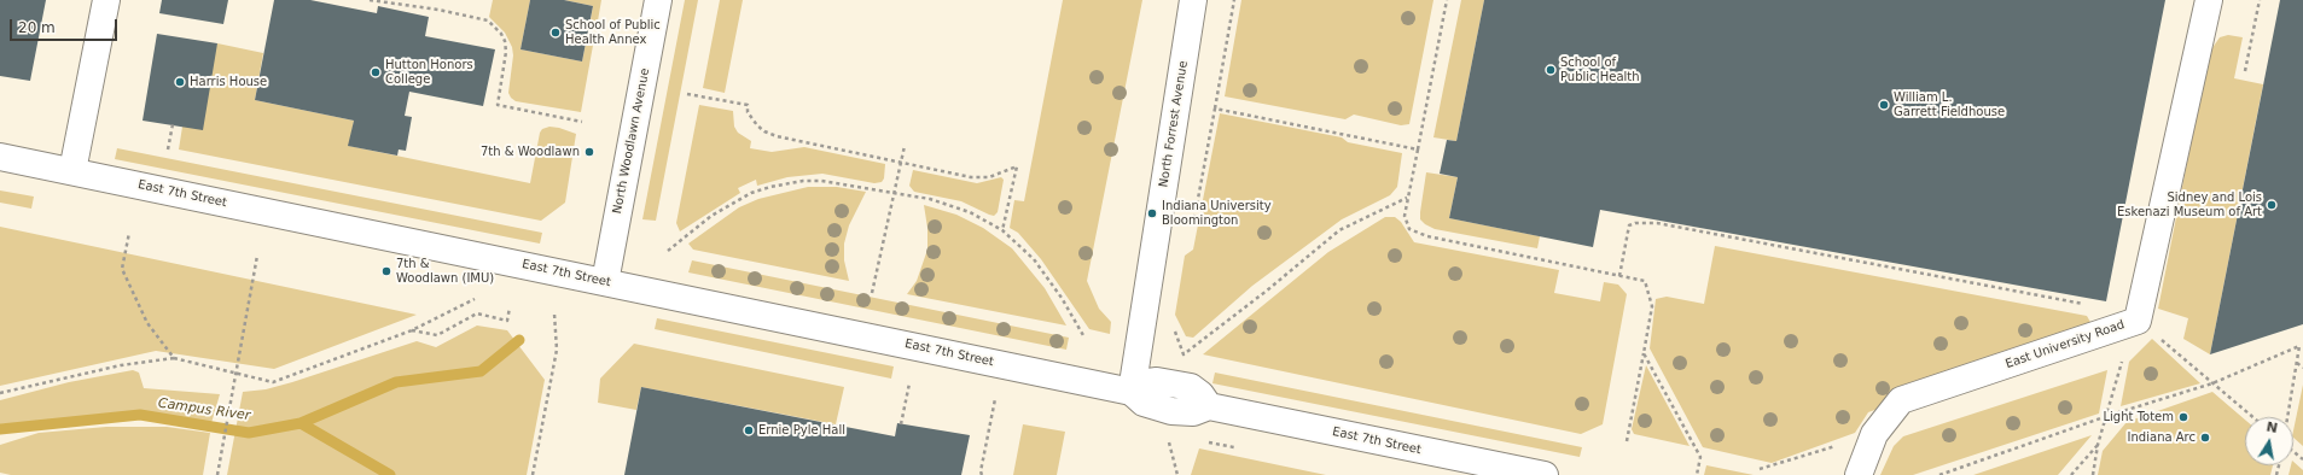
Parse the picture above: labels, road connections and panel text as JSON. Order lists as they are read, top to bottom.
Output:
{
  "streets": {
    "street": [
      "North Forrest Avenue",
      "North Woodlawn Avenue",
      "East 7th Street",
      "East University Road"
    ]
  },
  "crossings": [
    ["North Forrest Avenue", "East 7th Street"],
    ["North Woodlawn Avenue", "East 7th Street"]
  ],
  "water": ["Campus River"],
  "places": [
    "School of Public Health Annex",
    "School of Public Health",
    "Hutton Honors College",
    "Harris House",
    "William L. Garrett Fieldhouse",
    "7th & Woodlawn",
    "Sidney and Lois Eskenazi Museum of Art",
    "Indiana University Bloomington",
    "7th & Woodlawn (IMU)",
    "Light Totem",
    "Ernie Pyle Hall",
    "Indiana Arc"
  ],
  "scale_bar": "20 m",
  "north": "top"
}
